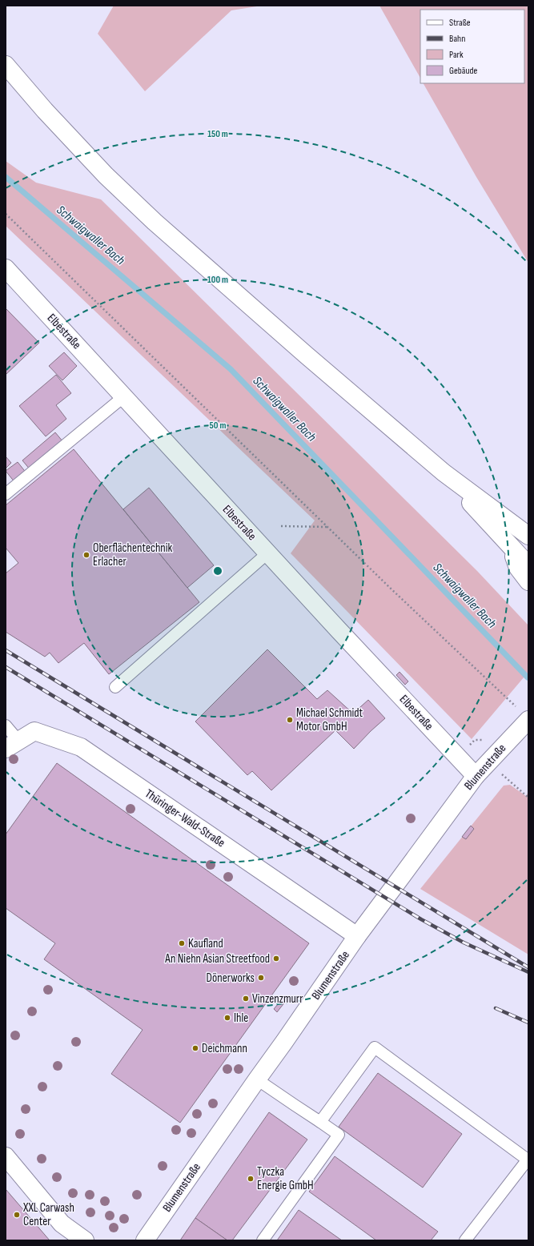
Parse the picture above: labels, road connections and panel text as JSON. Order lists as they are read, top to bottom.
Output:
{
  "streets": {
    "street": ["Elbestraße", "Blumenstraße", "Thüringer-Wald-Straße"]
  },
  "crossings": [
    ["Elbestraße", "Blumenstraße"],
    ["Blumenstraße", "Thüringer-Wald-Straße"]
  ],
  "water": ["Schwaigwaller Bach"],
  "places": [
    "Oberflächentechnik Erlacher",
    "Michael Schmidt Motor GmbH",
    "Kaufland",
    "An Niehn Asian Streetfood",
    "Dönerworks",
    "Vinzenzmurr",
    "Ihle",
    "Deichmann",
    "Tyczka Energie GmbH",
    "XXL Carwash Center"
  ],
  "legend": [
    "Straße",
    "Bahn",
    "Park",
    "Gebäude"
  ],
  "rings": ["150 m", "100 m", "50 m"]
}
